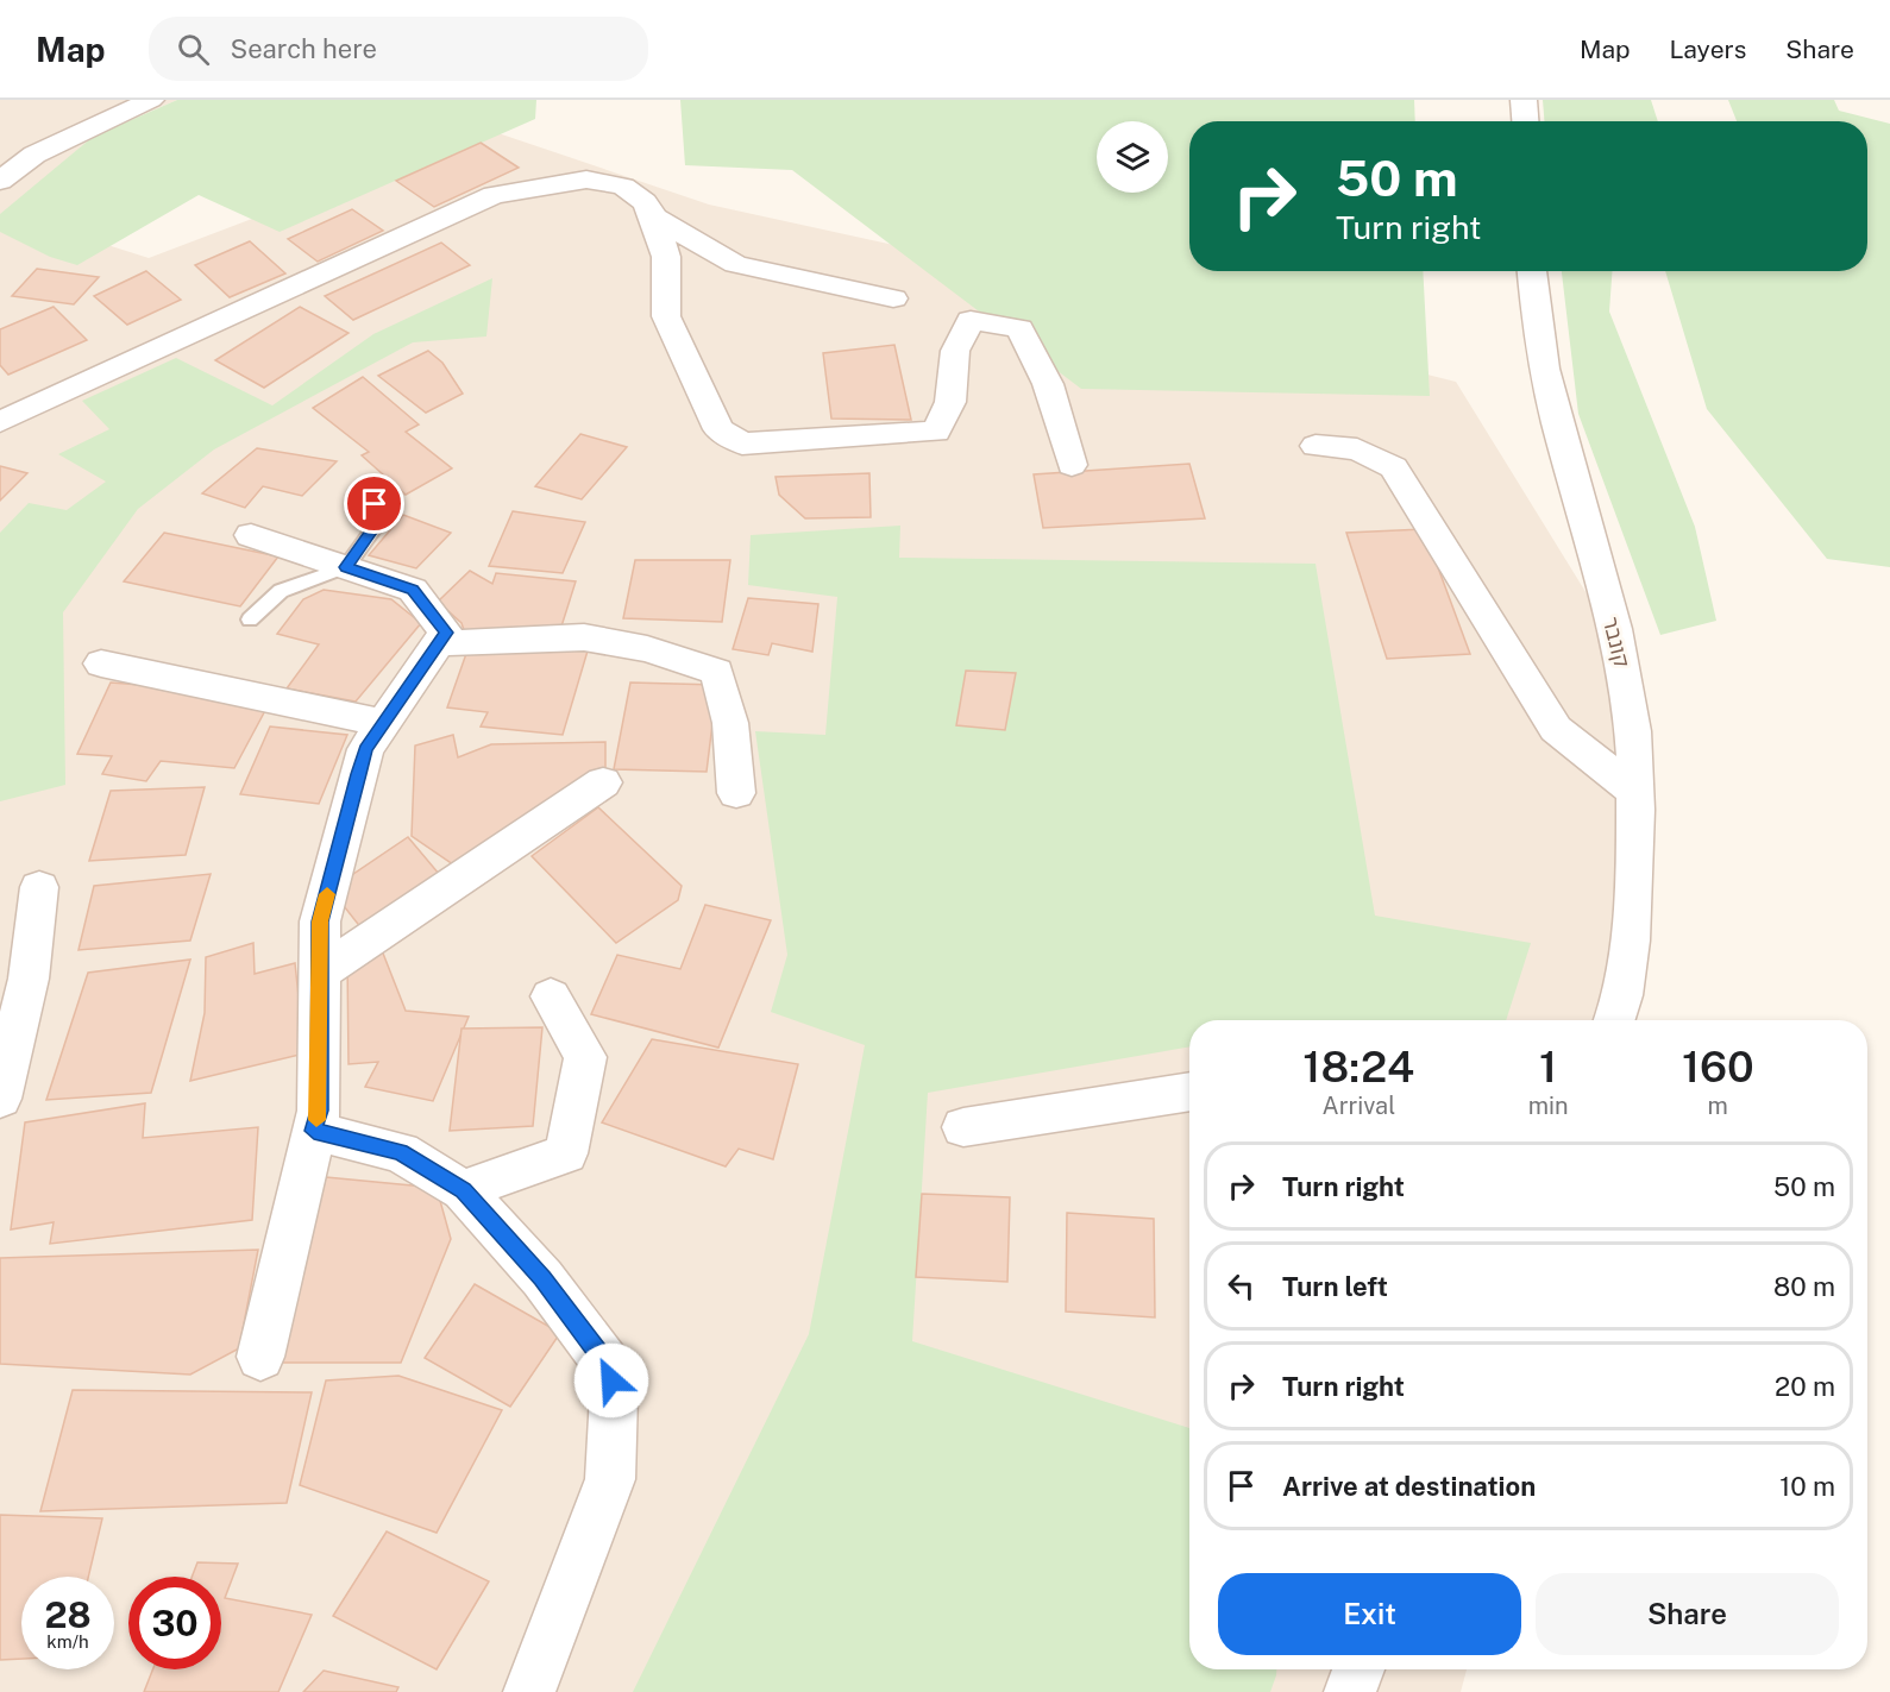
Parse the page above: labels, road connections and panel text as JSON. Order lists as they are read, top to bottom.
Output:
{
  "streets": {
    "street": ["קונבר"]
  },
  "page": {
    "header": "Map",
    "search": "Search here",
    "nav": ["Map", "Layers", "Share"],
    "turn": ["50 m", "Turn right"],
    "eta": [
      "18:24",
      "Arrival",
      "1",
      "min",
      "160",
      "m"
    ],
    "list": [
      {
        "name": "Turn right",
        "value": "50 m"
      },
      {
        "name": "Turn left",
        "value": "80 m"
      },
      {
        "name": "Turn right",
        "value": "20 m"
      },
      {
        "name": "Arrive at destination",
        "value": "10 m"
      }
    ],
    "buttons": ["Exit", "Share"],
    "speed": "28 km/h",
    "limit": "30"
  }
}
